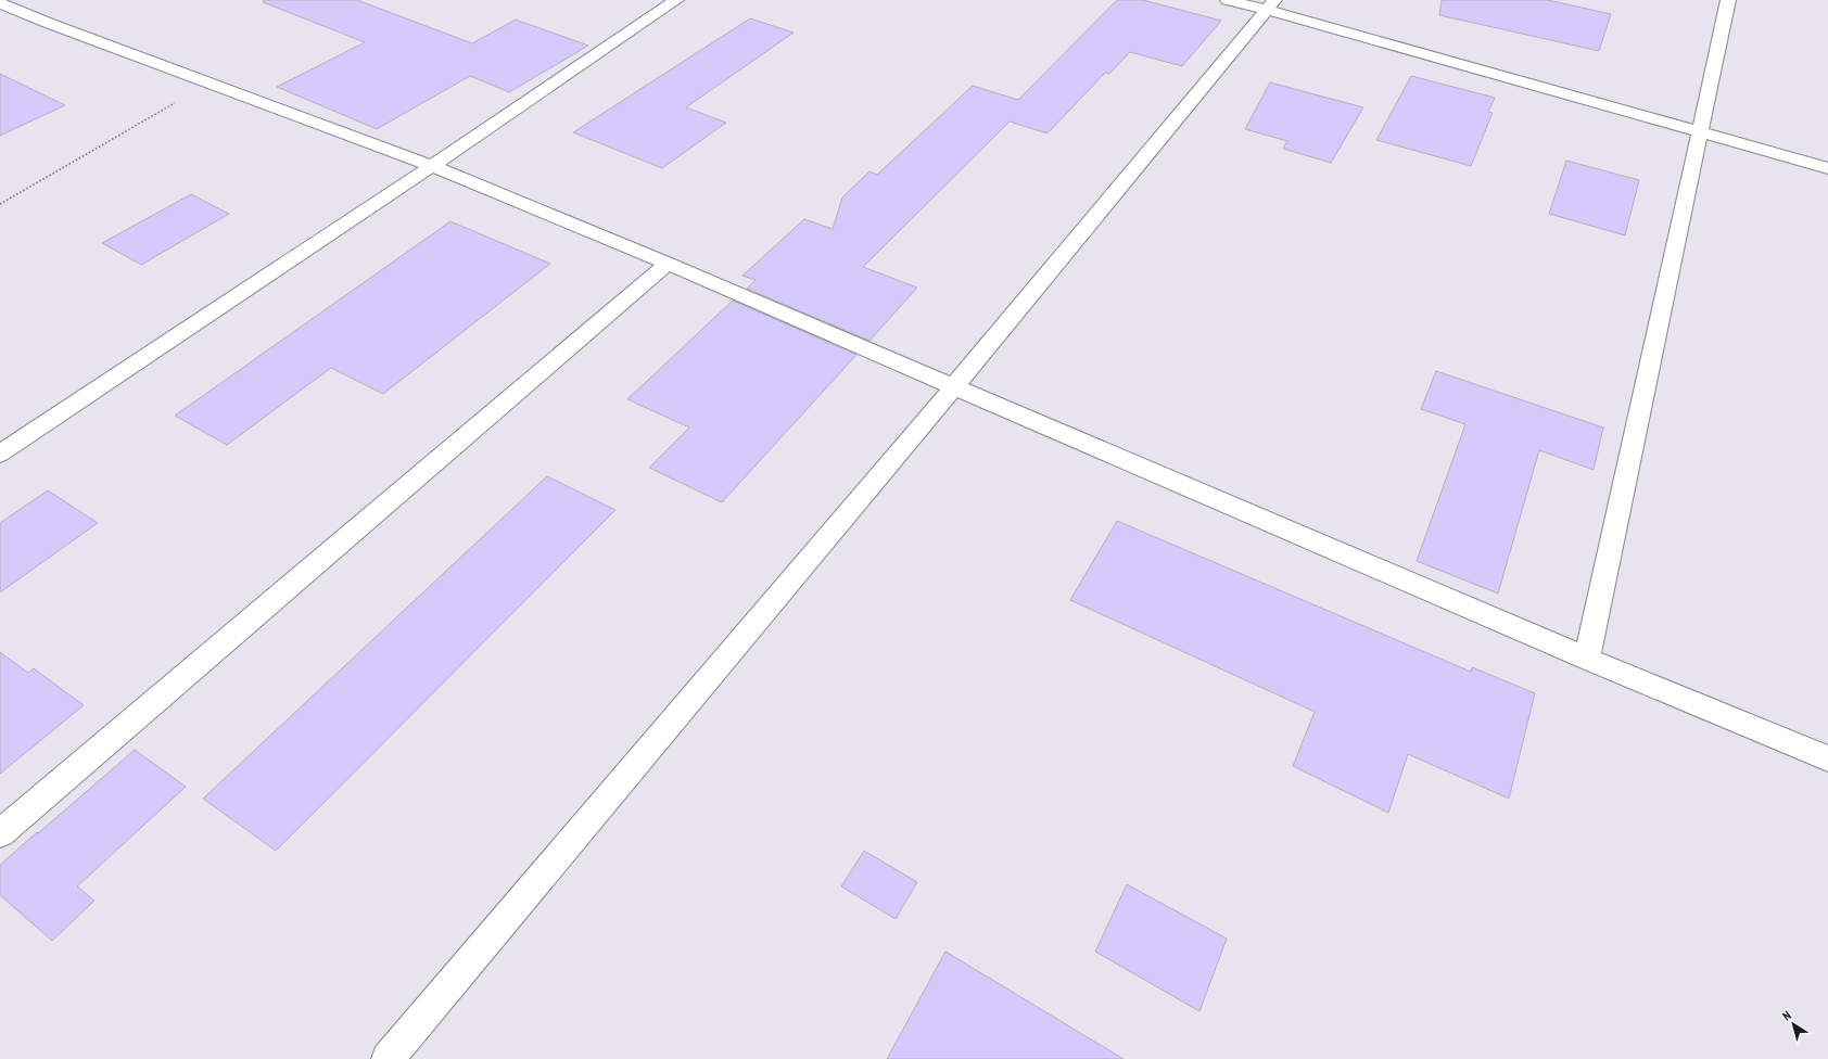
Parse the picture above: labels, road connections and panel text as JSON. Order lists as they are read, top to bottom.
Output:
{
  "north": "top left"
}
